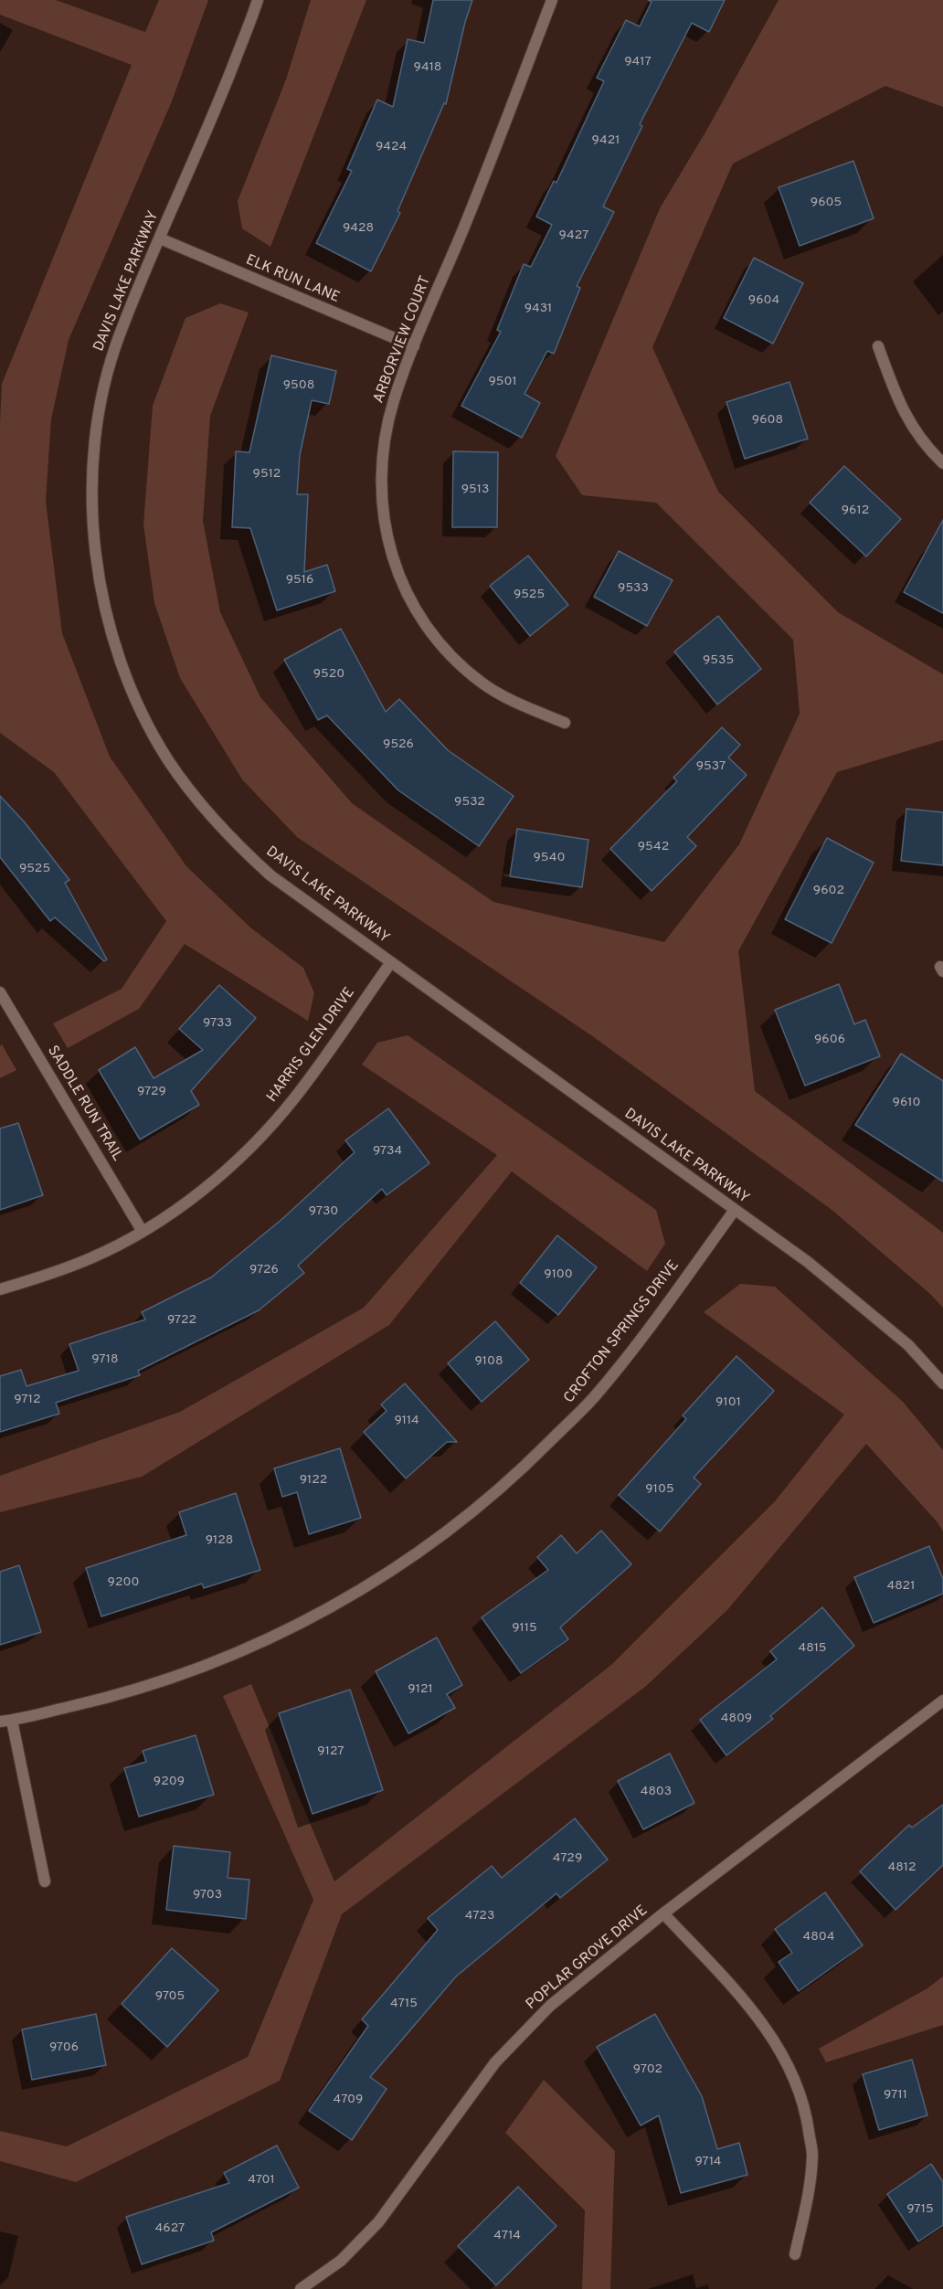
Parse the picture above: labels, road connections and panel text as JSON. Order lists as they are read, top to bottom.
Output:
{
  "streets": {
    "street": [
      "ELK RUN LANE",
      "DAVIS LAKE PARKWAY",
      "ARBORVIEW COURT",
      "HARRIS GLEN DRIVE",
      "SADDLE RUN TRAIL",
      "CROFTON SPRINGS DRIVE",
      "POPLAR GROVE DRIVE"
    ]
  },
  "crossings": [
    ["ELK RUN LANE", "DAVIS LAKE PARKWAY"],
    ["ELK RUN LANE", "ARBORVIEW COURT"],
    ["DAVIS LAKE PARKWAY", "HARRIS GLEN DRIVE"],
    ["DAVIS LAKE PARKWAY", "CROFTON SPRINGS DRIVE"],
    ["HARRIS GLEN DRIVE", "SADDLE RUN TRAIL"]
  ],
  "house_numbers": [
    "9417",
    "9418",
    "9421",
    "9424",
    "9605",
    "9428",
    "9427",
    "9604",
    "9431",
    "9501",
    "9508",
    "9608",
    "9512",
    "9513",
    "9612",
    "9516",
    "9533",
    "9525",
    "9535",
    "9520",
    "9526",
    "9537",
    "9532",
    "9542",
    "9540",
    "9525",
    "9602",
    "9733",
    "9606",
    "9729",
    "9610",
    "9734",
    "9730",
    "9726",
    "9100",
    "9722",
    "9718",
    "9108",
    "9712",
    "9101",
    "9114",
    "9122",
    "9105",
    "9128",
    "9200",
    "4821",
    "9115",
    "4815",
    "9121",
    "4809",
    "9127",
    "9209",
    "4803",
    "4729",
    "4812",
    "9703",
    "4723",
    "4804",
    "9705",
    "4715",
    "9706",
    "9702",
    "9711",
    "4709",
    "9714",
    "4701",
    "9715",
    "4627",
    "4714"
  ]
}
